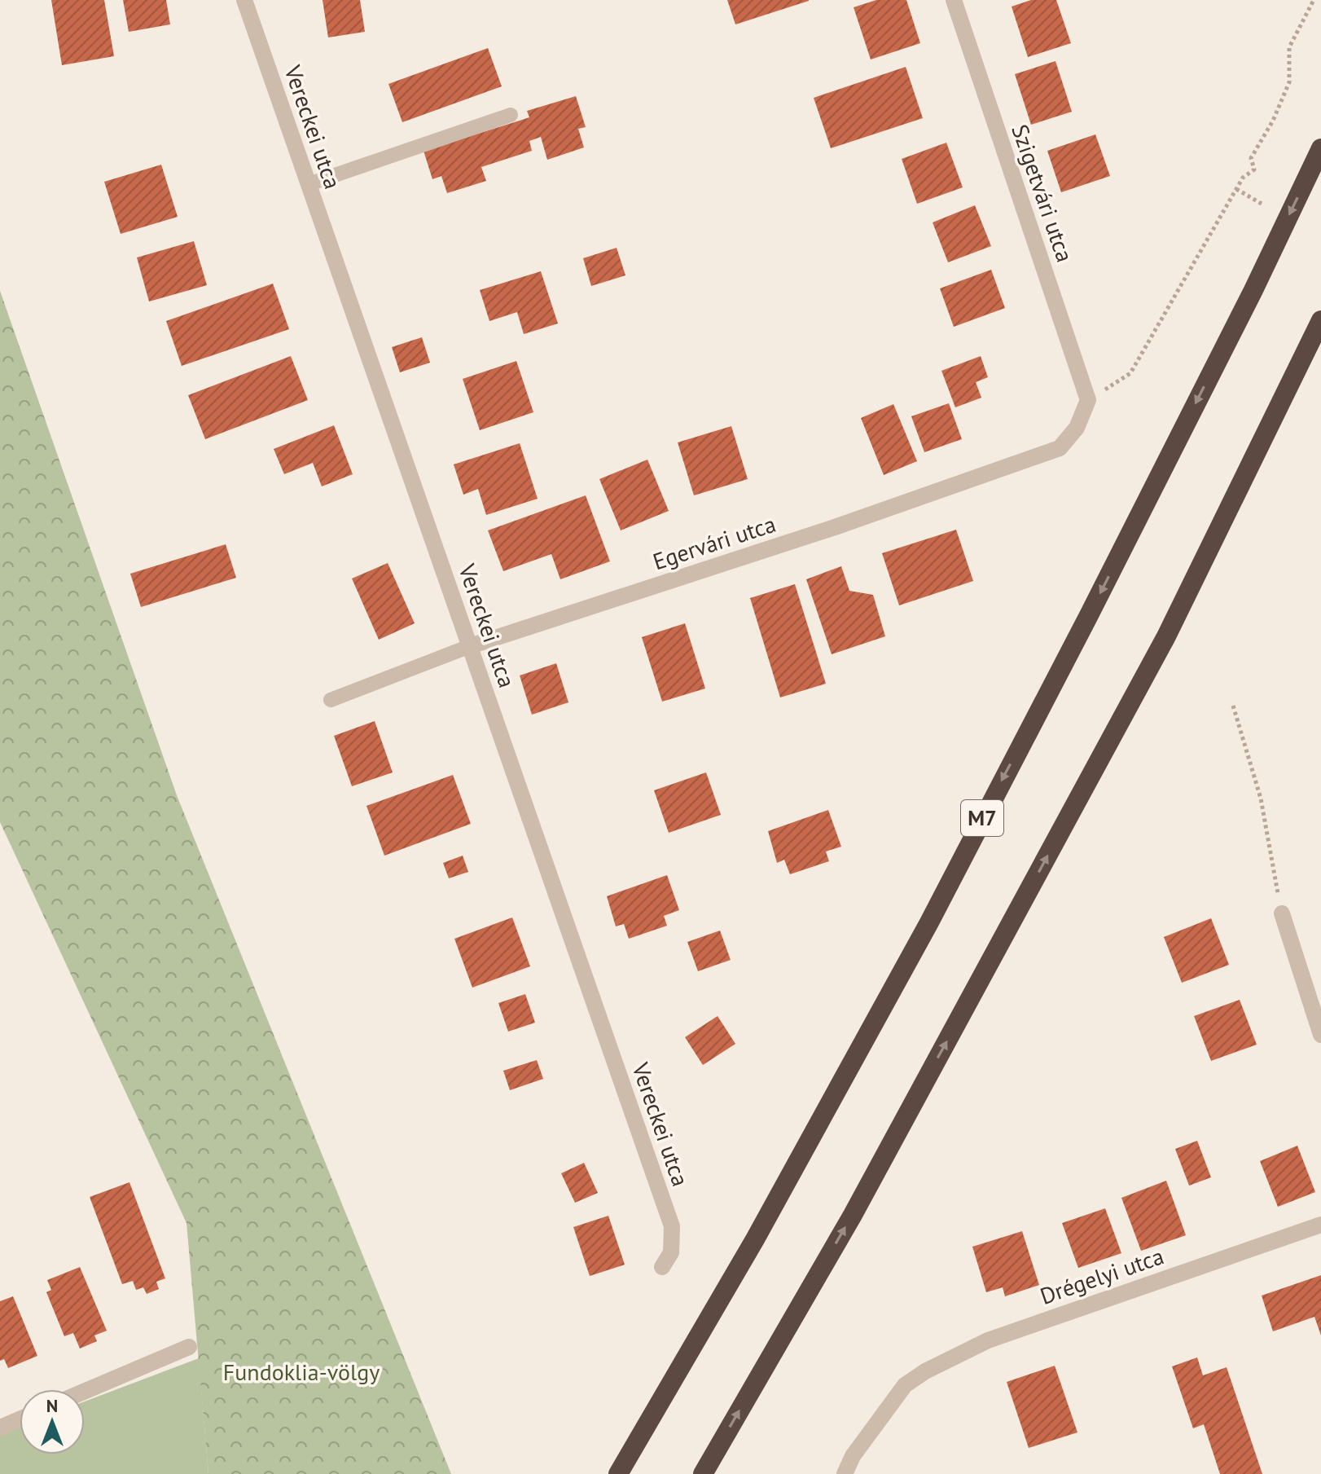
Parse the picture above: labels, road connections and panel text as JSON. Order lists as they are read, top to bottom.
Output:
{
  "streets": {
    "highway": ["M7"],
    "street": [
      "Vereckei utca",
      "Szigetvári utca",
      "Egervári utca",
      "Drégelyi utca"
    ]
  },
  "crossings": [
    ["Vereckei utca", "Egervári utca"],
    ["Szigetvári utca", "Egervári utca"]
  ],
  "parks": ["Fundoklia-völgy"],
  "north": "top"
}
